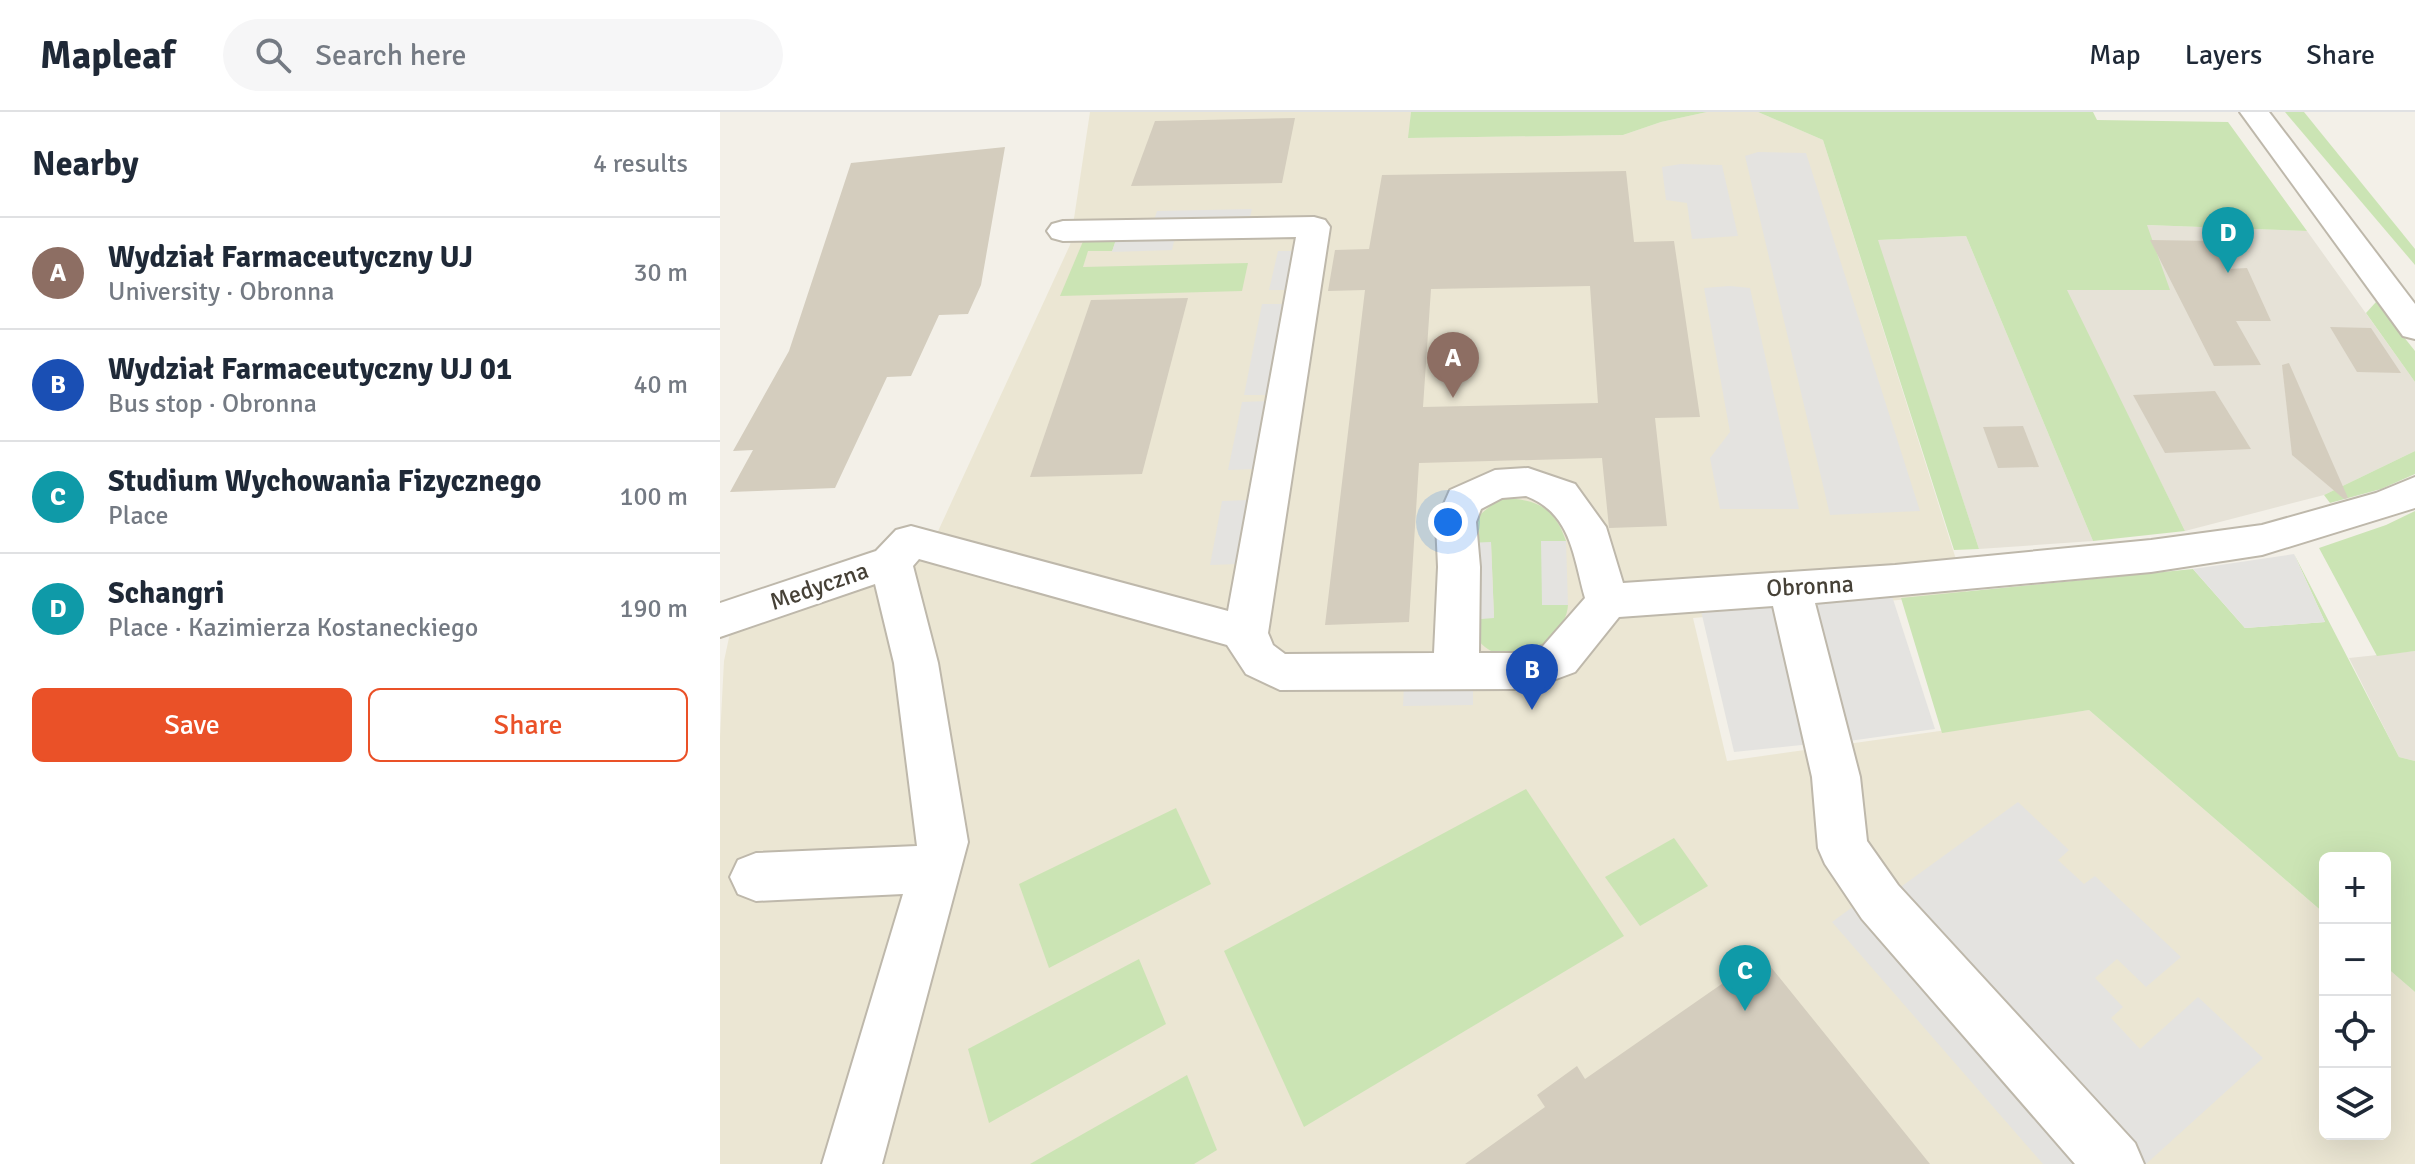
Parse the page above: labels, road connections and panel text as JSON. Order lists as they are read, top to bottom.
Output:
{
  "streets": {
    "street": ["Medyczna", "Obronna"]
  },
  "page": {
    "header": "Mapleaf",
    "search": "Search here",
    "nav": ["Map", "Layers", "Share"],
    "heading": ["Nearby", "4 results"],
    "pins": [
      "D",
      "A",
      "B",
      "C"
    ],
    "list": [
      {
        "mark": "A",
        "name": "Wydział Farmaceutyczny UJ",
        "note": "University · Obronna",
        "value": "30 m"
      },
      {
        "mark": "B",
        "name": "Wydział Farmaceutyczny UJ 01",
        "note": "Bus stop · Obronna",
        "value": "40 m"
      },
      {
        "mark": "C",
        "name": "Studium Wychowania Fizycznego",
        "note": "Place",
        "value": "100 m"
      },
      {
        "mark": "D",
        "name": "Schangri",
        "note": "Place · Kazimierza Kostaneckiego",
        "value": "190 m"
      }
    ],
    "buttons": ["Save", "Share"],
    "map_buttons": ["+", "−"]
  }
}
